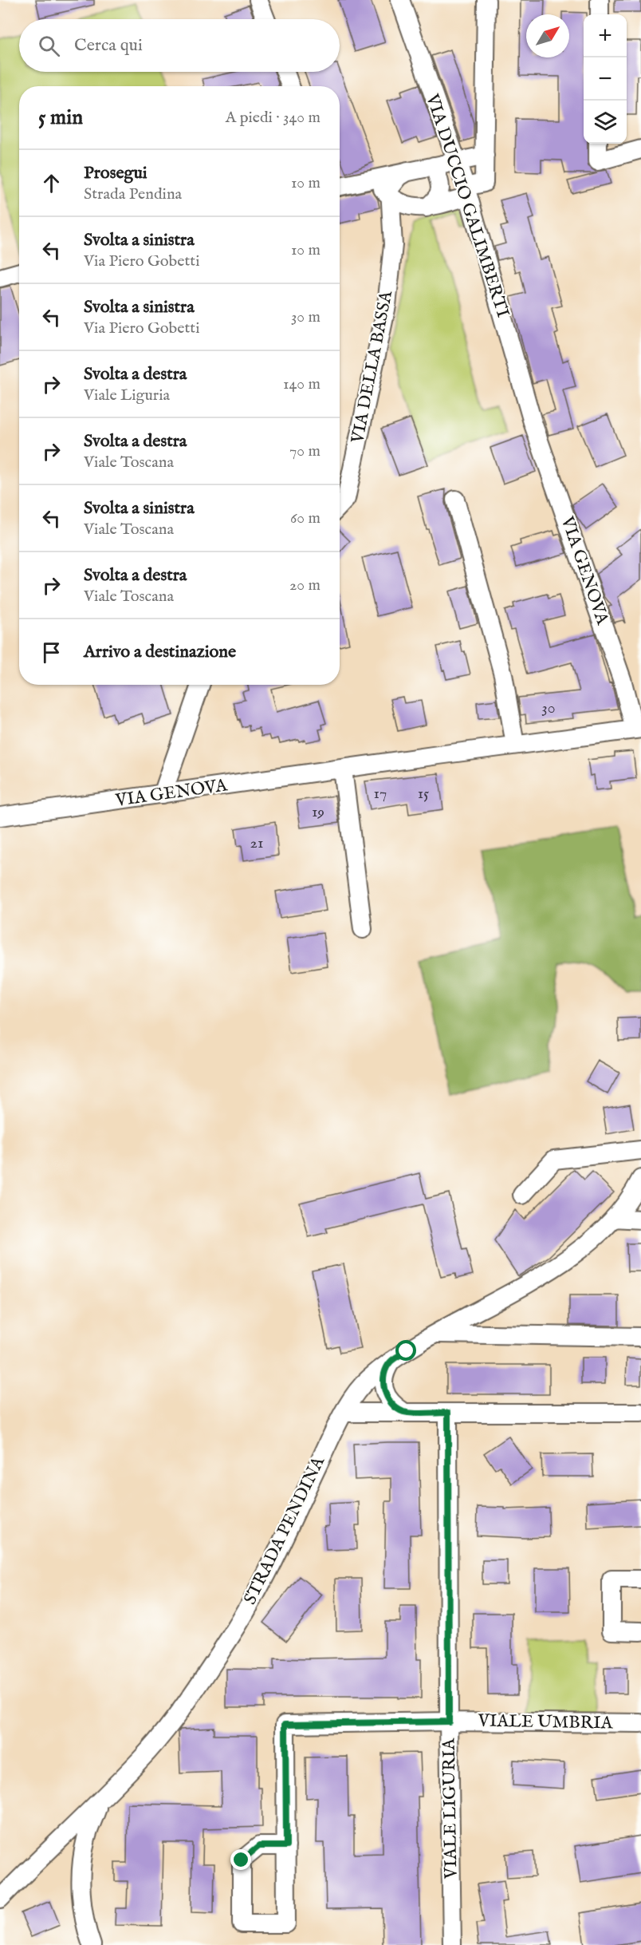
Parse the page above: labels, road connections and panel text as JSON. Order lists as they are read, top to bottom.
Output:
{
  "streets": {
    "street": [
      "VIA DUCCIO GALIMBERTI",
      "VIA DELLA BASSA",
      "VIA GENOVA",
      "STRADA PENDINA",
      "VIALE UMBRIA",
      "VIALE LIGURIA"
    ]
  },
  "crossings": [
    ["VIA DUCCIO GALIMBERTI", "VIA GENOVA"],
    ["VIALE UMBRIA", "VIALE LIGURIA"]
  ],
  "house_numbers": [
    "30",
    "17",
    "15",
    "19",
    "21"
  ],
  "north": "top right",
  "page": {
    "map_buttons": ["+", "−"],
    "search": "Cerca qui",
    "heading": ["5 min", "A piedi · 340 m"],
    "list": [
      ["Prosegui", "Strada Pendina", "10 m"],
      ["Svolta a sinistra", "Via Piero Gobetti", "10 m"],
      ["Svolta a sinistra", "Via Piero Gobetti", "30 m"],
      ["Svolta a destra", "Viale Liguria", "140 m"],
      ["Svolta a destra", "Viale Toscana", "70 m"],
      ["Svolta a sinistra", "Viale Toscana", "60 m"],
      ["Svolta a destra", "Viale Toscana", "20 m"],
      "Arrivo a destinazione"
    ]
  }
}
